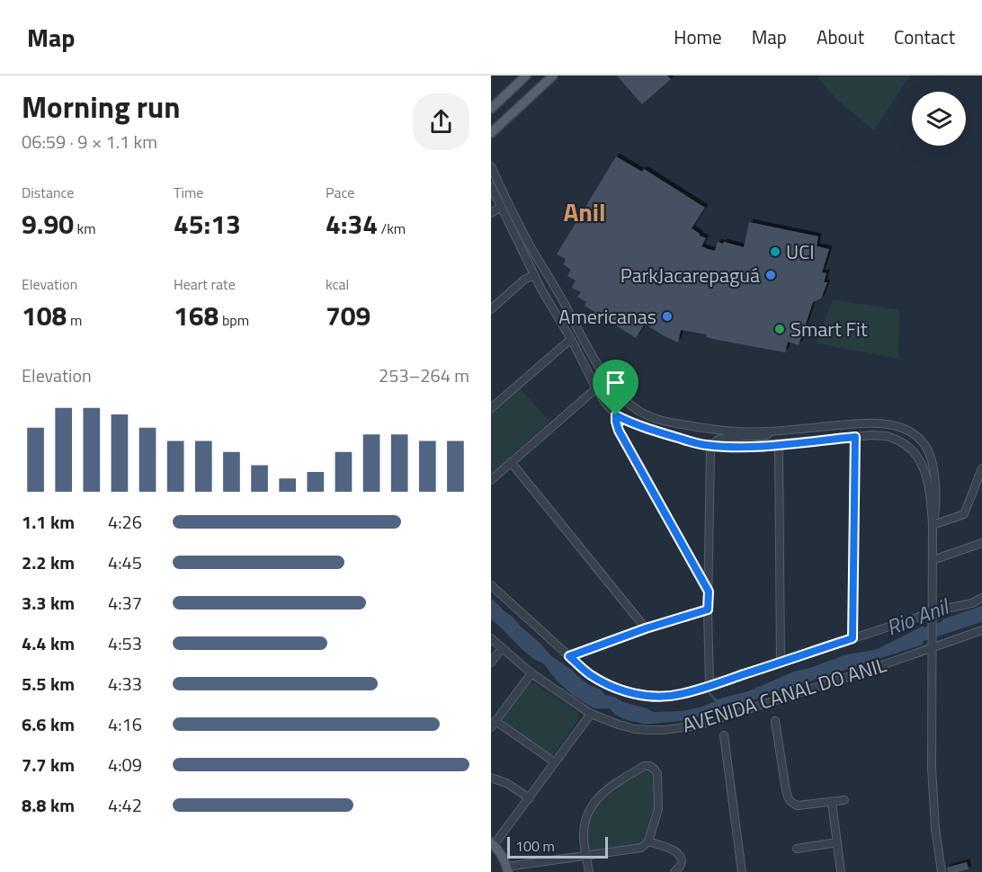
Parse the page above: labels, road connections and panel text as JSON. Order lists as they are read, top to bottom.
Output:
{
  "streets": {
    "street": ["AVENIDA CANAL DO ANIL"]
  },
  "districts": ["Anil"],
  "water": ["Rio Anil"],
  "places": [
    "UCI",
    "ParkJacarepaguá",
    "Americanas",
    "Smart Fit"
  ],
  "scale_bar": "100 m",
  "page": {
    "header": "Map",
    "nav": [
      "Home",
      "Map",
      "About",
      "Contact"
    ],
    "heading": ["Morning run", "06:59 · 9 × 1.1 km"],
    "stats": [
      ["Distance", "9.90 km"],
      ["Time", "45:13"],
      ["Pace", "4:34 /km"],
      ["Elevation", "108 m"],
      ["Heart rate", "168 bpm"],
      ["kcal", "709"]
    ],
    "chart": ["Elevation", "253–264 m"],
    "list": [
      {
        "name": "1.1 km",
        "note": "4:26"
      },
      {
        "name": "2.2 km",
        "note": "4:45"
      },
      {
        "name": "3.3 km",
        "note": "4:37"
      },
      {
        "name": "4.4 km",
        "note": "4:53"
      },
      {
        "name": "5.5 km",
        "note": "4:33"
      },
      {
        "name": "6.6 km",
        "note": "4:16"
      },
      {
        "name": "7.7 km",
        "note": "4:09"
      },
      {
        "name": "8.8 km",
        "note": "4:42"
      }
    ],
    "scale": "100 m"
  }
}
